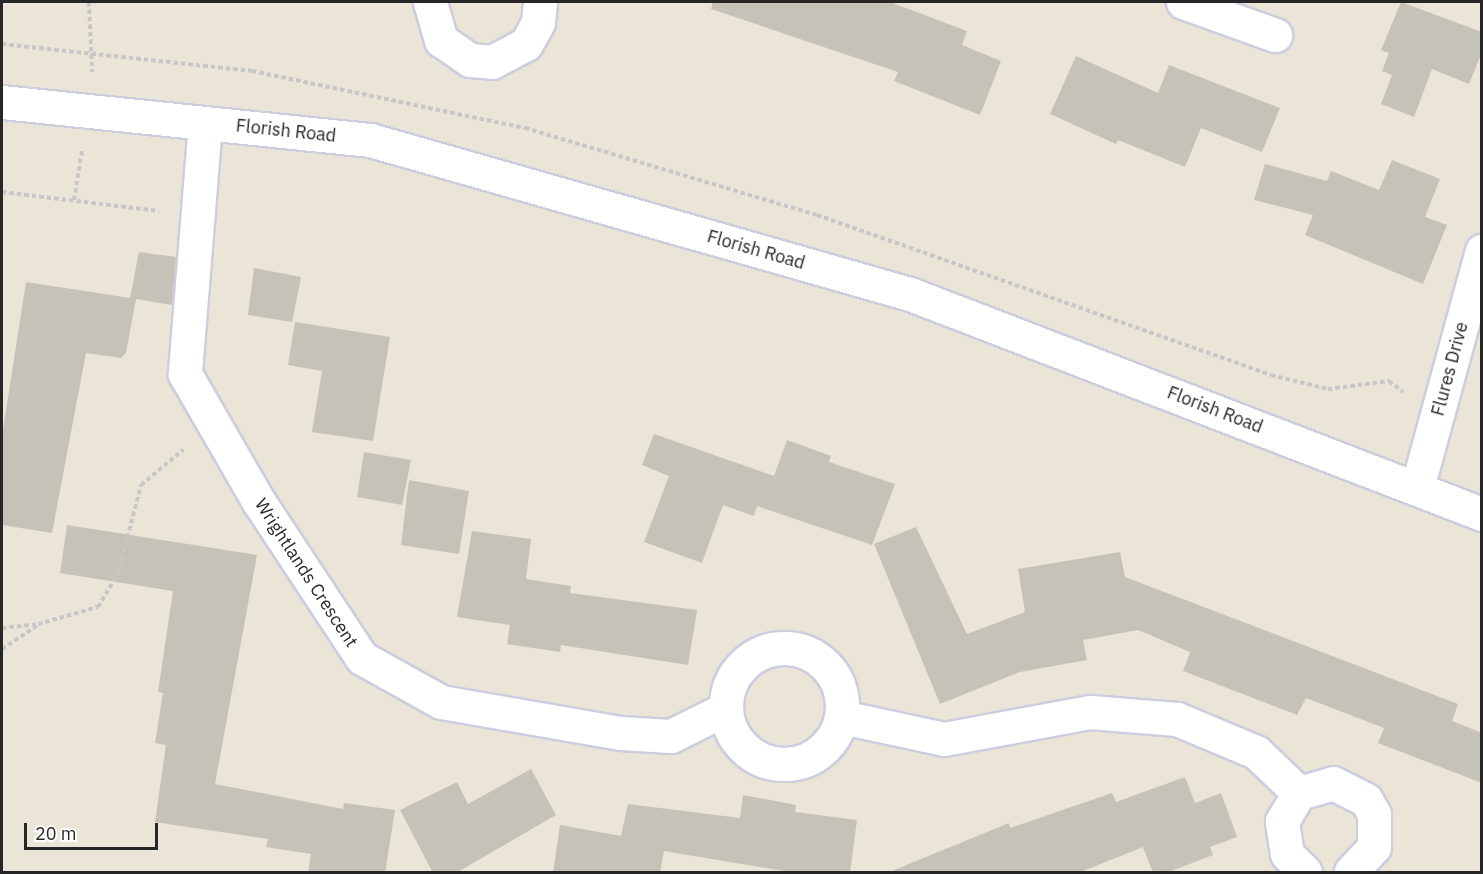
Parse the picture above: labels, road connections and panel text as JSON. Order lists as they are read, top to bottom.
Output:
{
  "streets": {
    "street": ["Florish Road", "Flures Drive", "Wrightlands Crescent"]
  },
  "crossings": [
    ["Florish Road", "Flures Drive"],
    ["Florish Road", "Wrightlands Crescent"]
  ],
  "scale_bar": "20 m"
}
